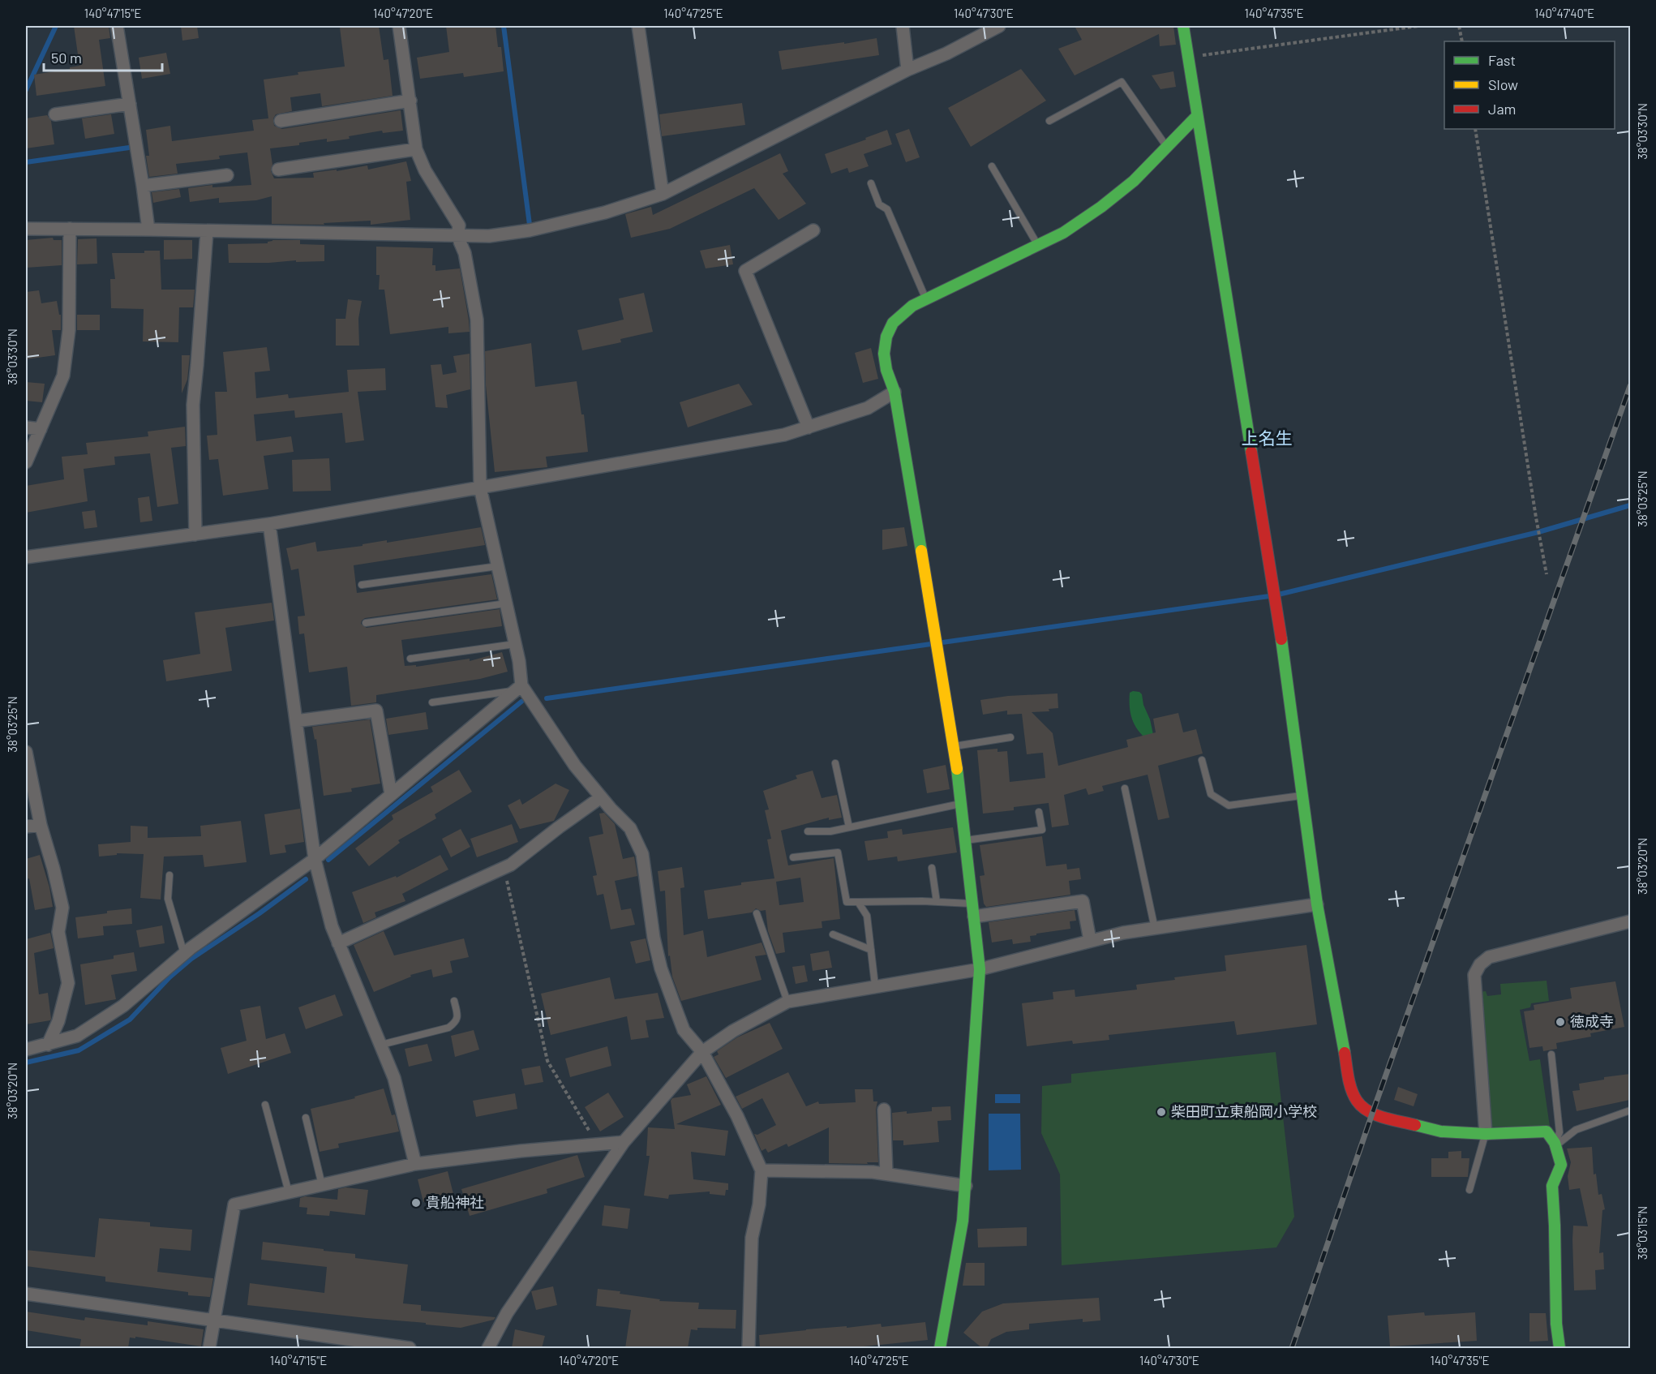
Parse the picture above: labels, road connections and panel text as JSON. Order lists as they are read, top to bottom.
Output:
{
  "districts": ["上名生"],
  "places": ["徳成寺", "柴田町立東船岡小学校", "貴船神社"],
  "legend": ["Fast", "Slow", "Jam"],
  "scale_bar": "50 m",
  "coordinates": [
    "140°47'15\"E",
    "140°47'20\"E",
    "140°47'25\"E",
    "140°47'30\"E",
    "140°47'35\"E",
    "140°47'40\"E",
    "38°03'30\"N",
    "38°03'25\"N",
    "38°03'20\"N",
    "38°03'15\"N"
  ]
}
